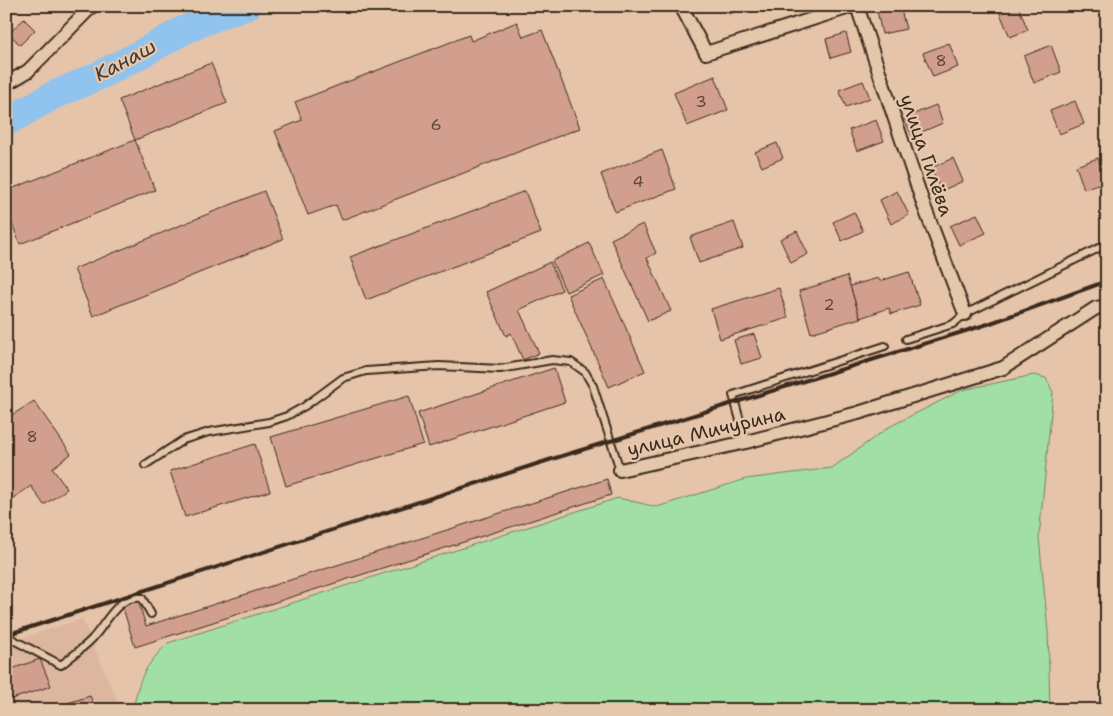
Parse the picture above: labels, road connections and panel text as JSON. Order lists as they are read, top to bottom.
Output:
{
  "streets": {
    "street": ["улица Гилёва", "улица Мичурина"]
  },
  "water": ["Канаш"],
  "house_numbers": [
    "8",
    "3",
    "6",
    "4",
    "2",
    "8"
  ]
}
